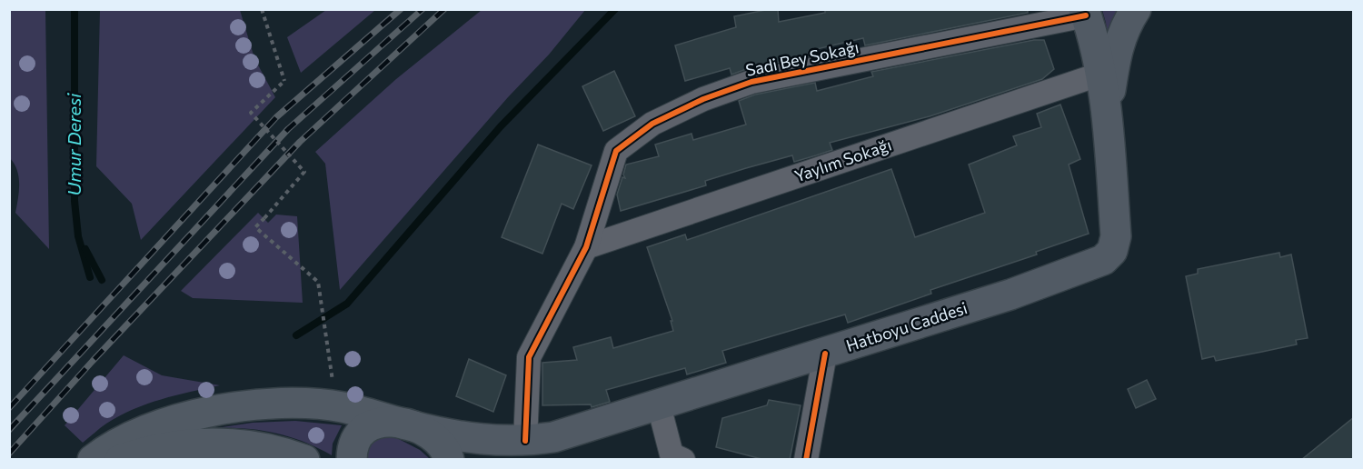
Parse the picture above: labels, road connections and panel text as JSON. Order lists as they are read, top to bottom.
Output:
{
  "streets": {
    "main road": ["Hatboyu Caddesi"],
    "street": ["Sadi Bey Sokağı", "Yaylım Sokağı"]
  },
  "crossings": [
    ["Sadi Bey Sokağı", "Yaylım Sokağı"],
    ["Sadi Bey Sokağı", "Hatboyu Caddesi"],
    ["Yaylım Sokağı", "Hatboyu Caddesi"]
  ],
  "water": ["Umur Deresi"]
}
